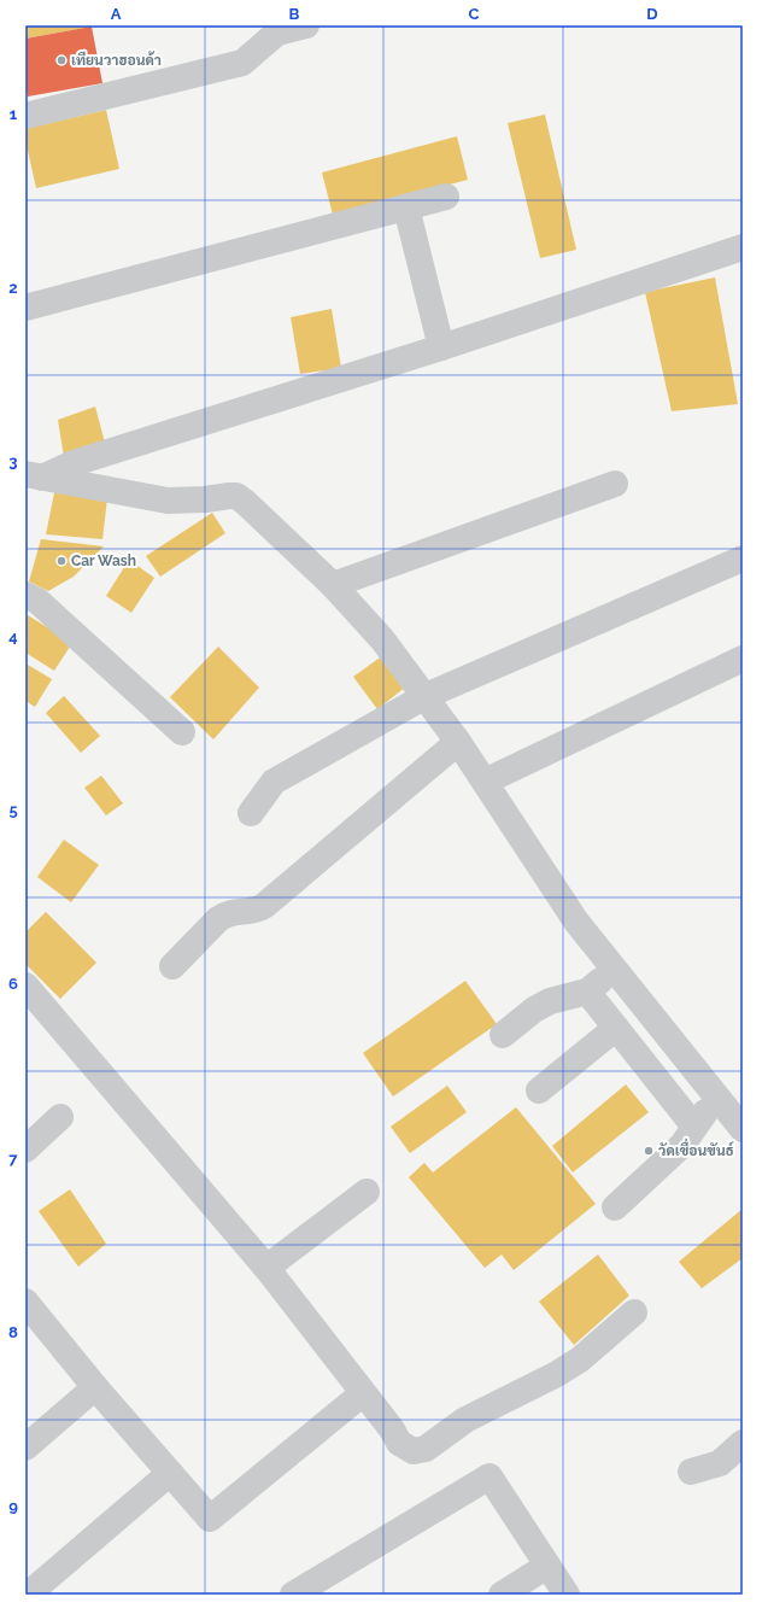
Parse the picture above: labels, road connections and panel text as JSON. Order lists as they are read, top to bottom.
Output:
{
  "places": ["เทียนวาฮอนด้า", "Car Wash", "วัดเขื่อนขันธ์"],
  "grid": {
    "columns": [
      "A",
      "B",
      "C",
      "D"
    ],
    "rows": [
      "1",
      "2",
      "3",
      "4",
      "5",
      "6",
      "7",
      "8",
      "9"
    ]
  }
}
